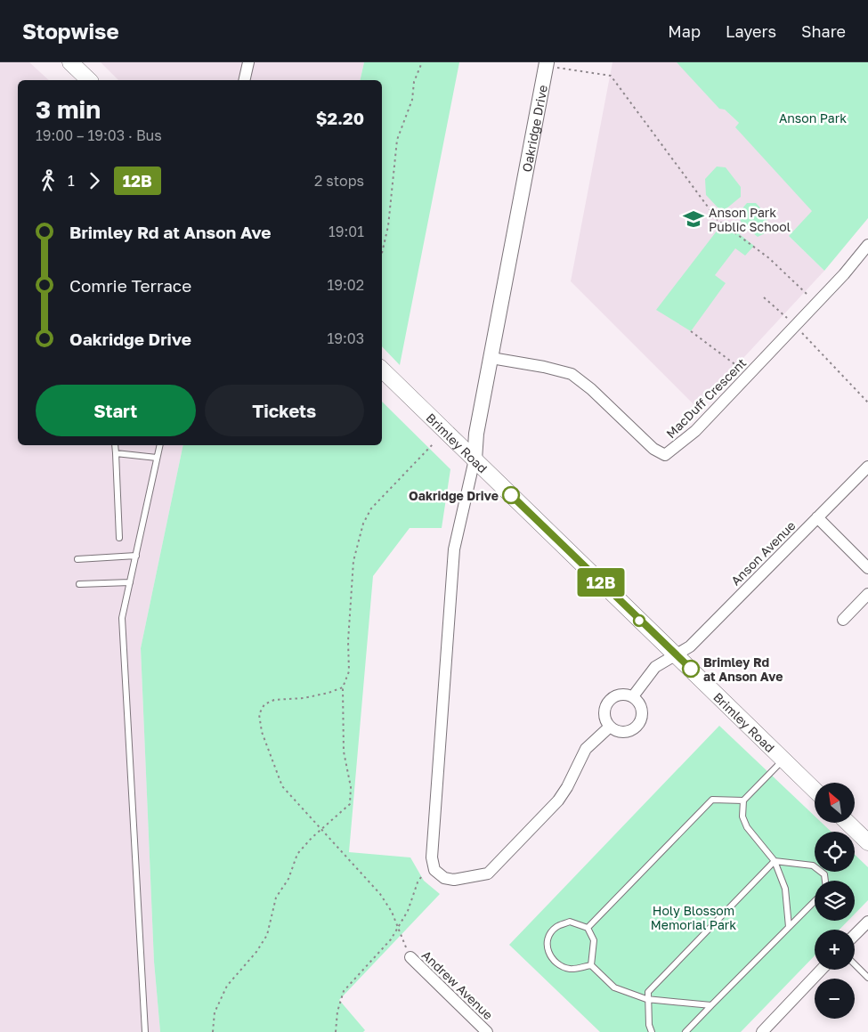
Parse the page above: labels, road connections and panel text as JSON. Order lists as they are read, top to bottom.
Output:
{
  "streets": {
    "main road": ["Brimley Road"],
    "street": [
      "Oakridge Drive",
      "MacDuff Crescent",
      "Anson Avenue",
      "Andrew Avenue"
    ]
  },
  "crossings": [
    ["Oakridge Drive", "MacDuff Crescent"],
    ["Oakridge Drive", "Brimley Road"],
    ["Brimley Road", "Anson Avenue"]
  ],
  "parks": ["Anson Park", "Holy Blossom Memorial Park"],
  "places": {
    "school or university": ["Anson Park Public School"],
    "other": ["Oakridge Drive", "Brimley Rd at Anson Ave"]
  },
  "lines": ["bus line 12B"],
  "north": "top left",
  "page": {
    "header": "Stopwise",
    "nav": ["Map", "Layers", "Share"],
    "on_map": "12B",
    "heading": ["3 min", "19:00 – 19:03 · Bus", "$2.20"],
    "legs": ["1", "12B", "2 stops"],
    "list": [
      {
        "name": "Brimley Rd at Anson Ave",
        "value": "19:01"
      },
      {
        "name": "Comrie Terrace",
        "value": "19:02"
      },
      {
        "name": "Oakridge Drive",
        "value": "19:03"
      }
    ],
    "buttons": ["Start", "Tickets"],
    "map_buttons": ["+", "−"]
  }
}
